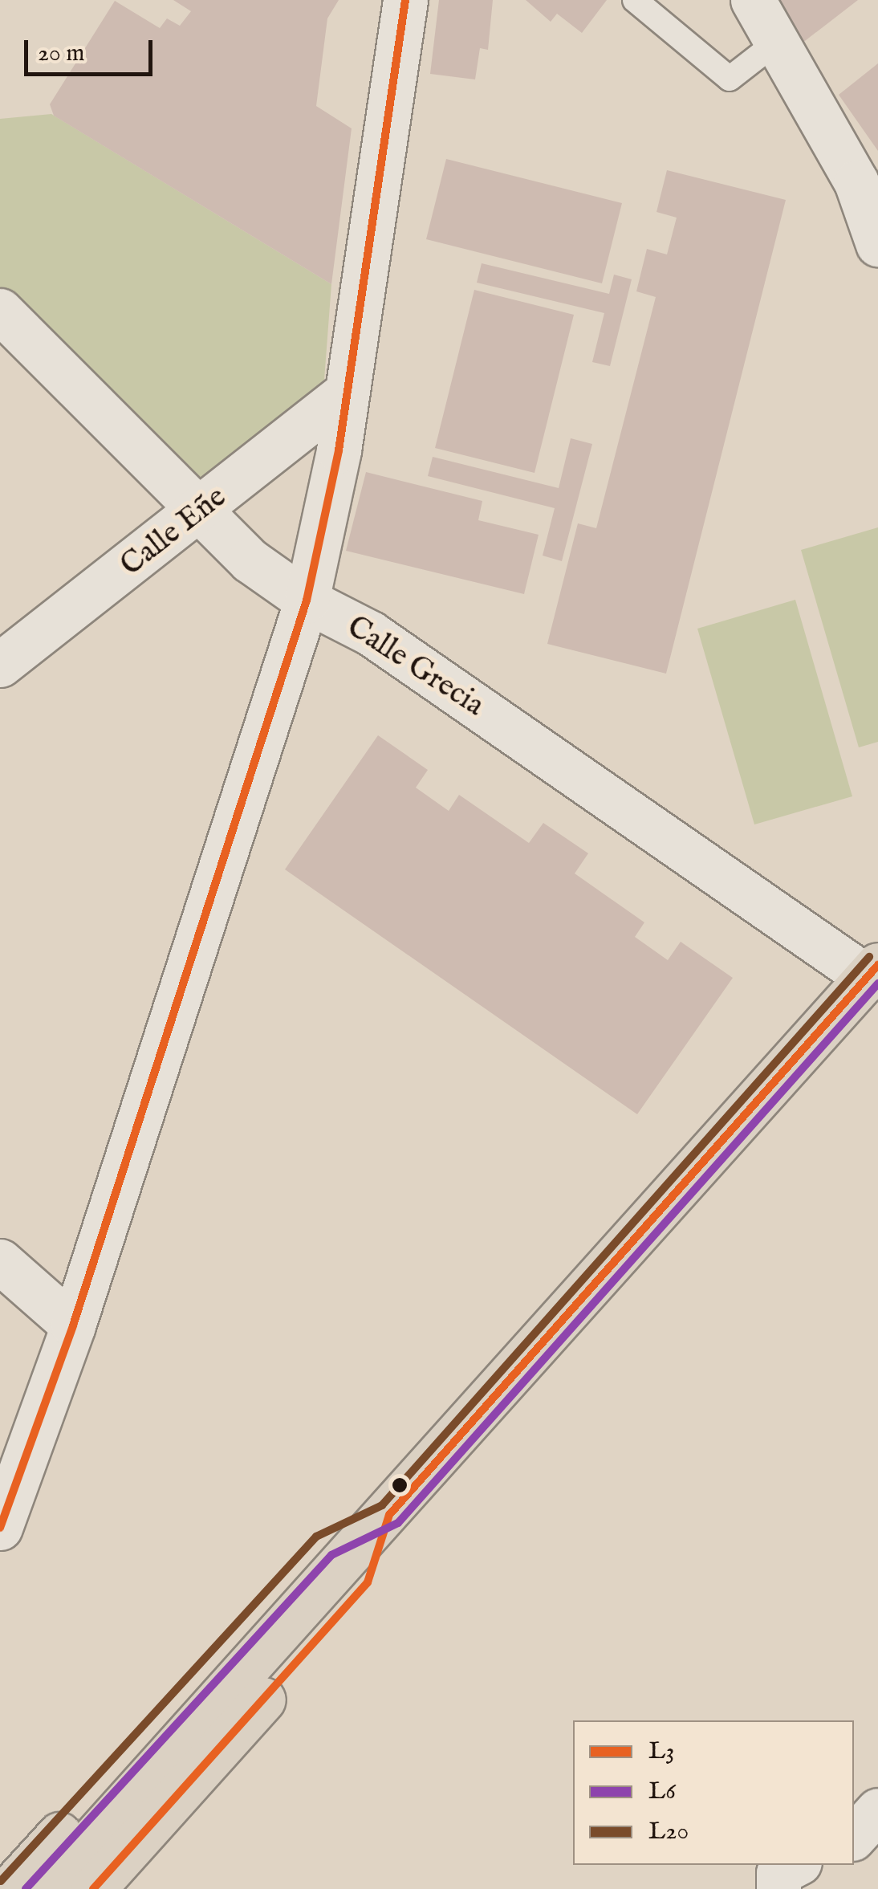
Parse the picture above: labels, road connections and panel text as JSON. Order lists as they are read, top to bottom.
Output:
{
  "streets": {
    "street": ["Calle Eñe", "Calle Grecia"]
  },
  "crossings": [
    ["Calle Eñe", "Calle Grecia"]
  ],
  "lines": ["transit line L3", "transit line L20", "transit line L6"],
  "legend": ["L3", "L6", "L20"],
  "scale_bar": "20 m"
}
